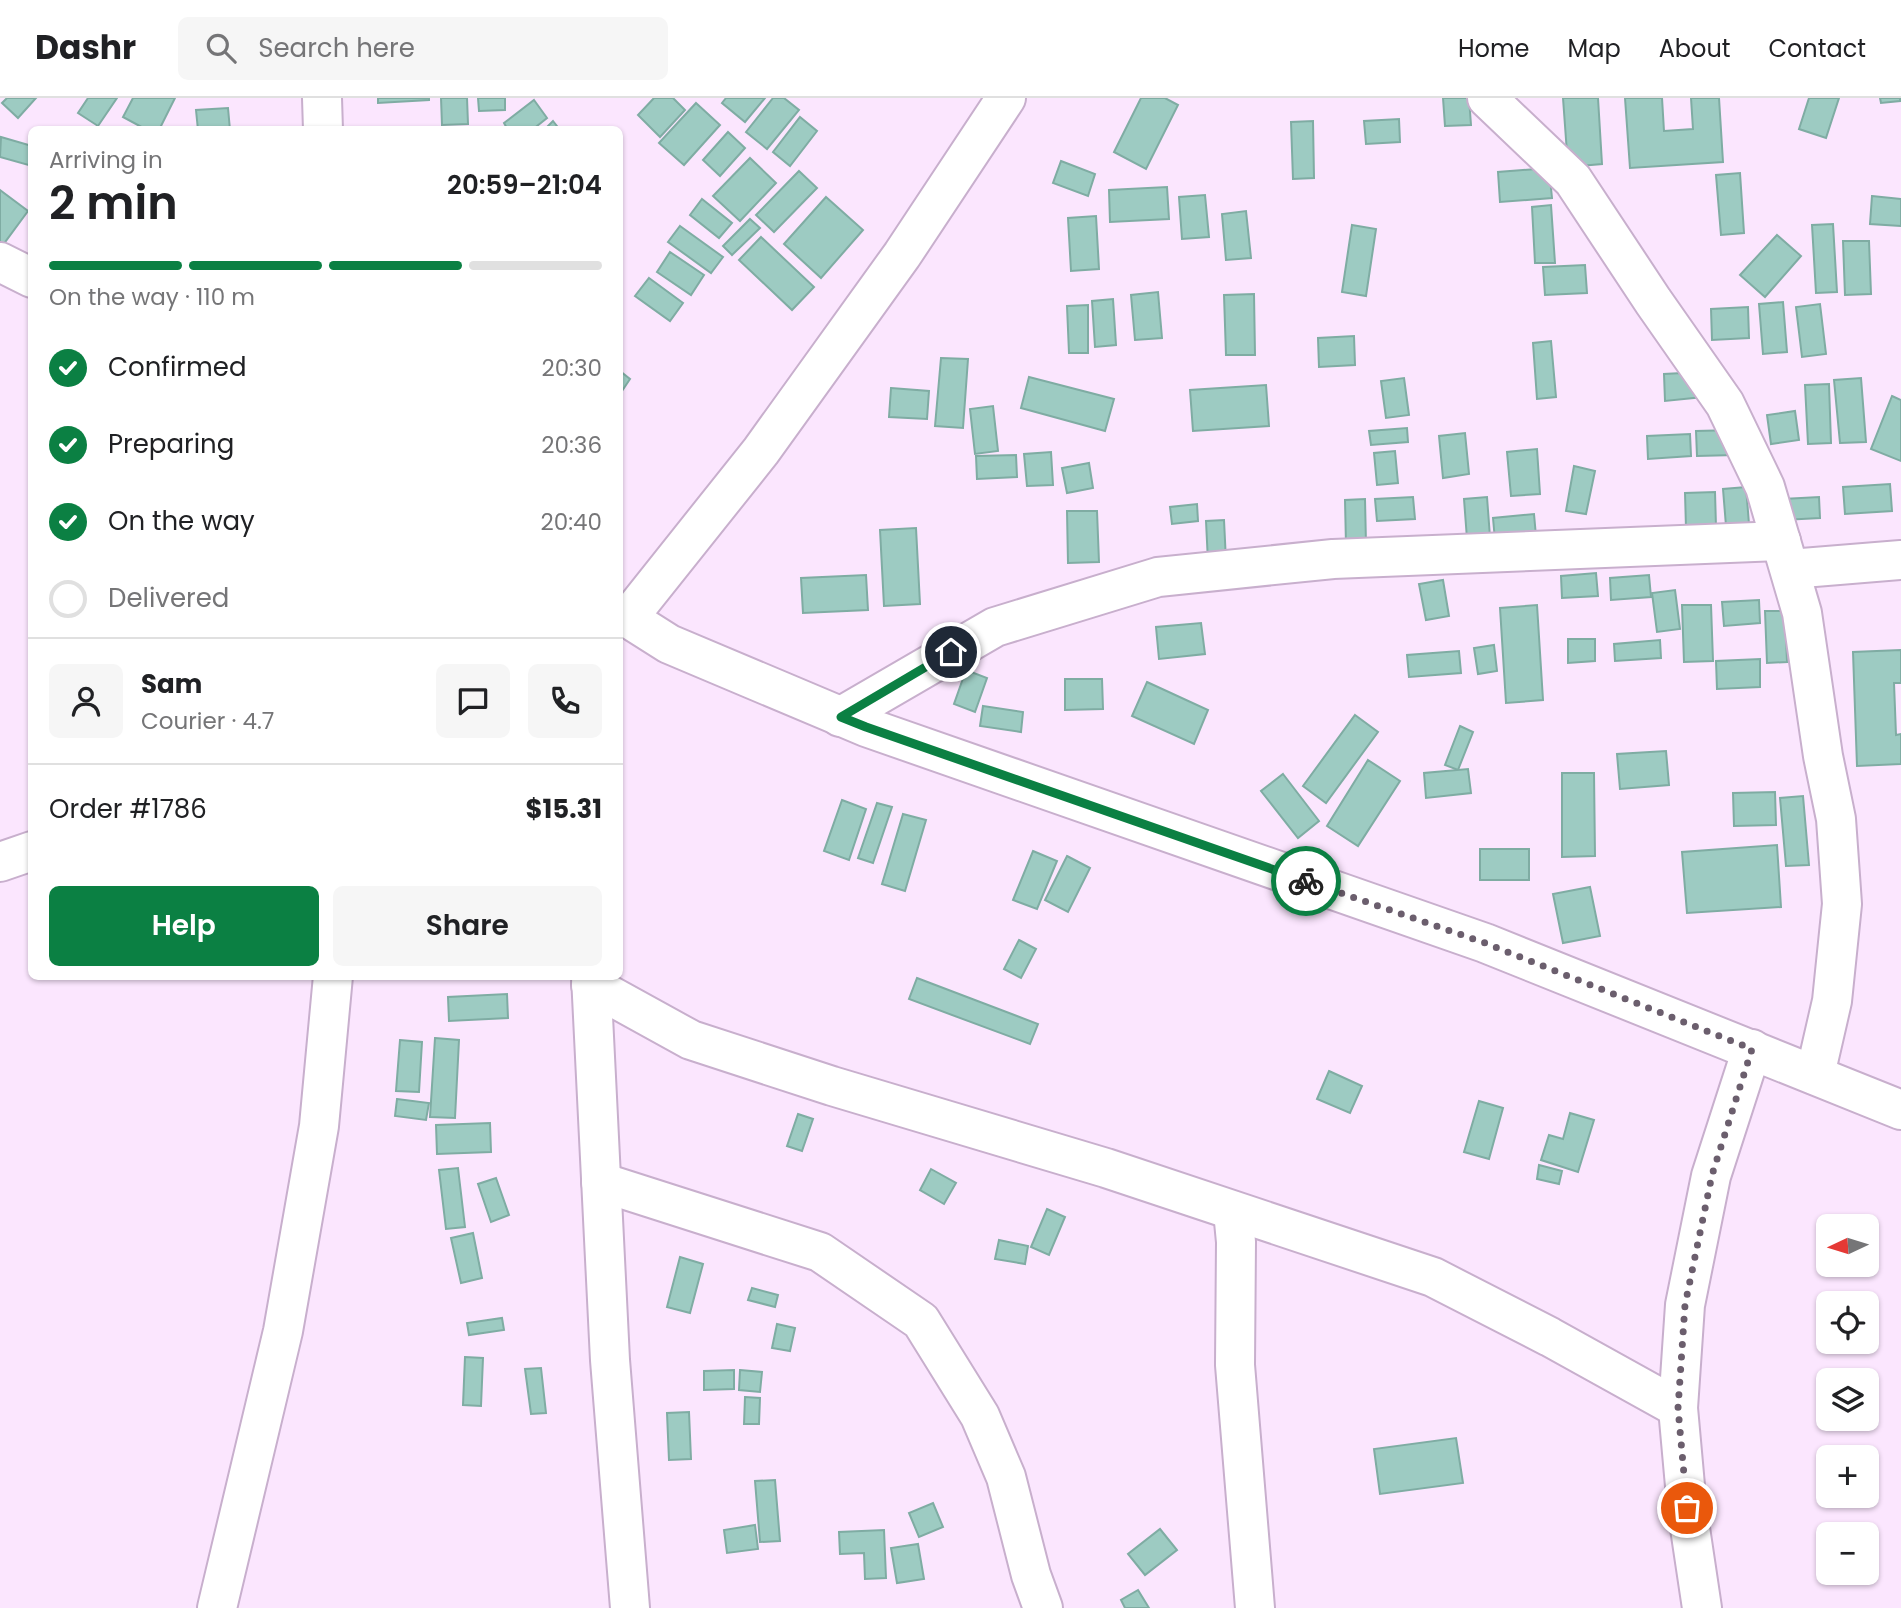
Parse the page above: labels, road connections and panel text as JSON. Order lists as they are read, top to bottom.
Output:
{
  "north": "left",
  "page": {
    "header": "Dashr",
    "search": "Search here",
    "nav": [
      "Home",
      "Map",
      "About",
      "Contact"
    ],
    "heading": ["2 min", "Arriving in", "20:59–21:04"],
    "panel": [
      "Sam",
      "Courier · 4.7",
      "Order #1786",
      "$15.31"
    ],
    "bar": "On the way · 110 m",
    "list": [
      ["Confirmed", "20:30"],
      ["Preparing", "20:36"],
      ["On the way", "20:40"],
      "Delivered"
    ],
    "buttons": ["Help", "Share"],
    "map_buttons": ["+", "−"]
  }
}
